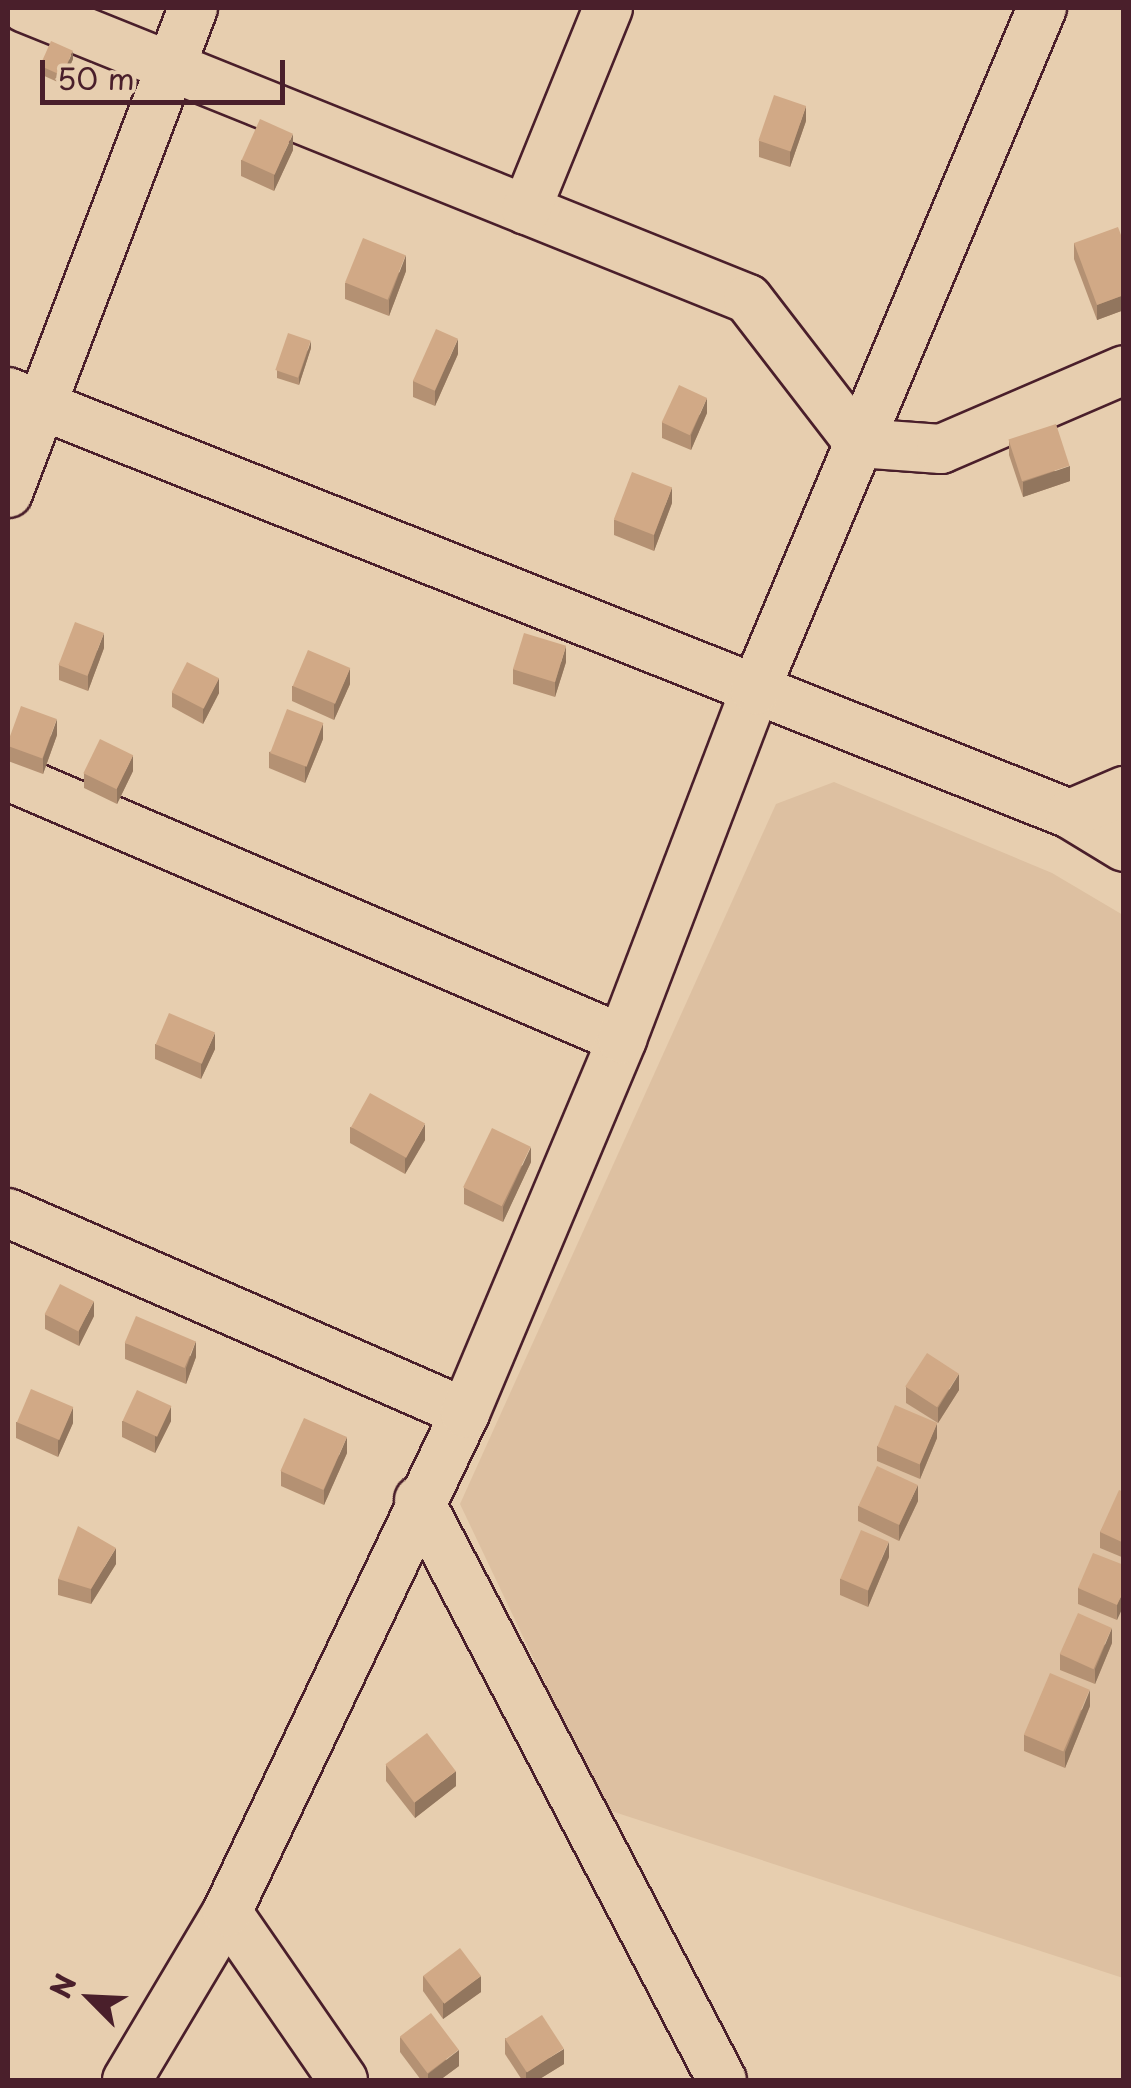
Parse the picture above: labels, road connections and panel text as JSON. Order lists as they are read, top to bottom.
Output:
{
  "scale_bar": "50 m",
  "north": "top left"
}
